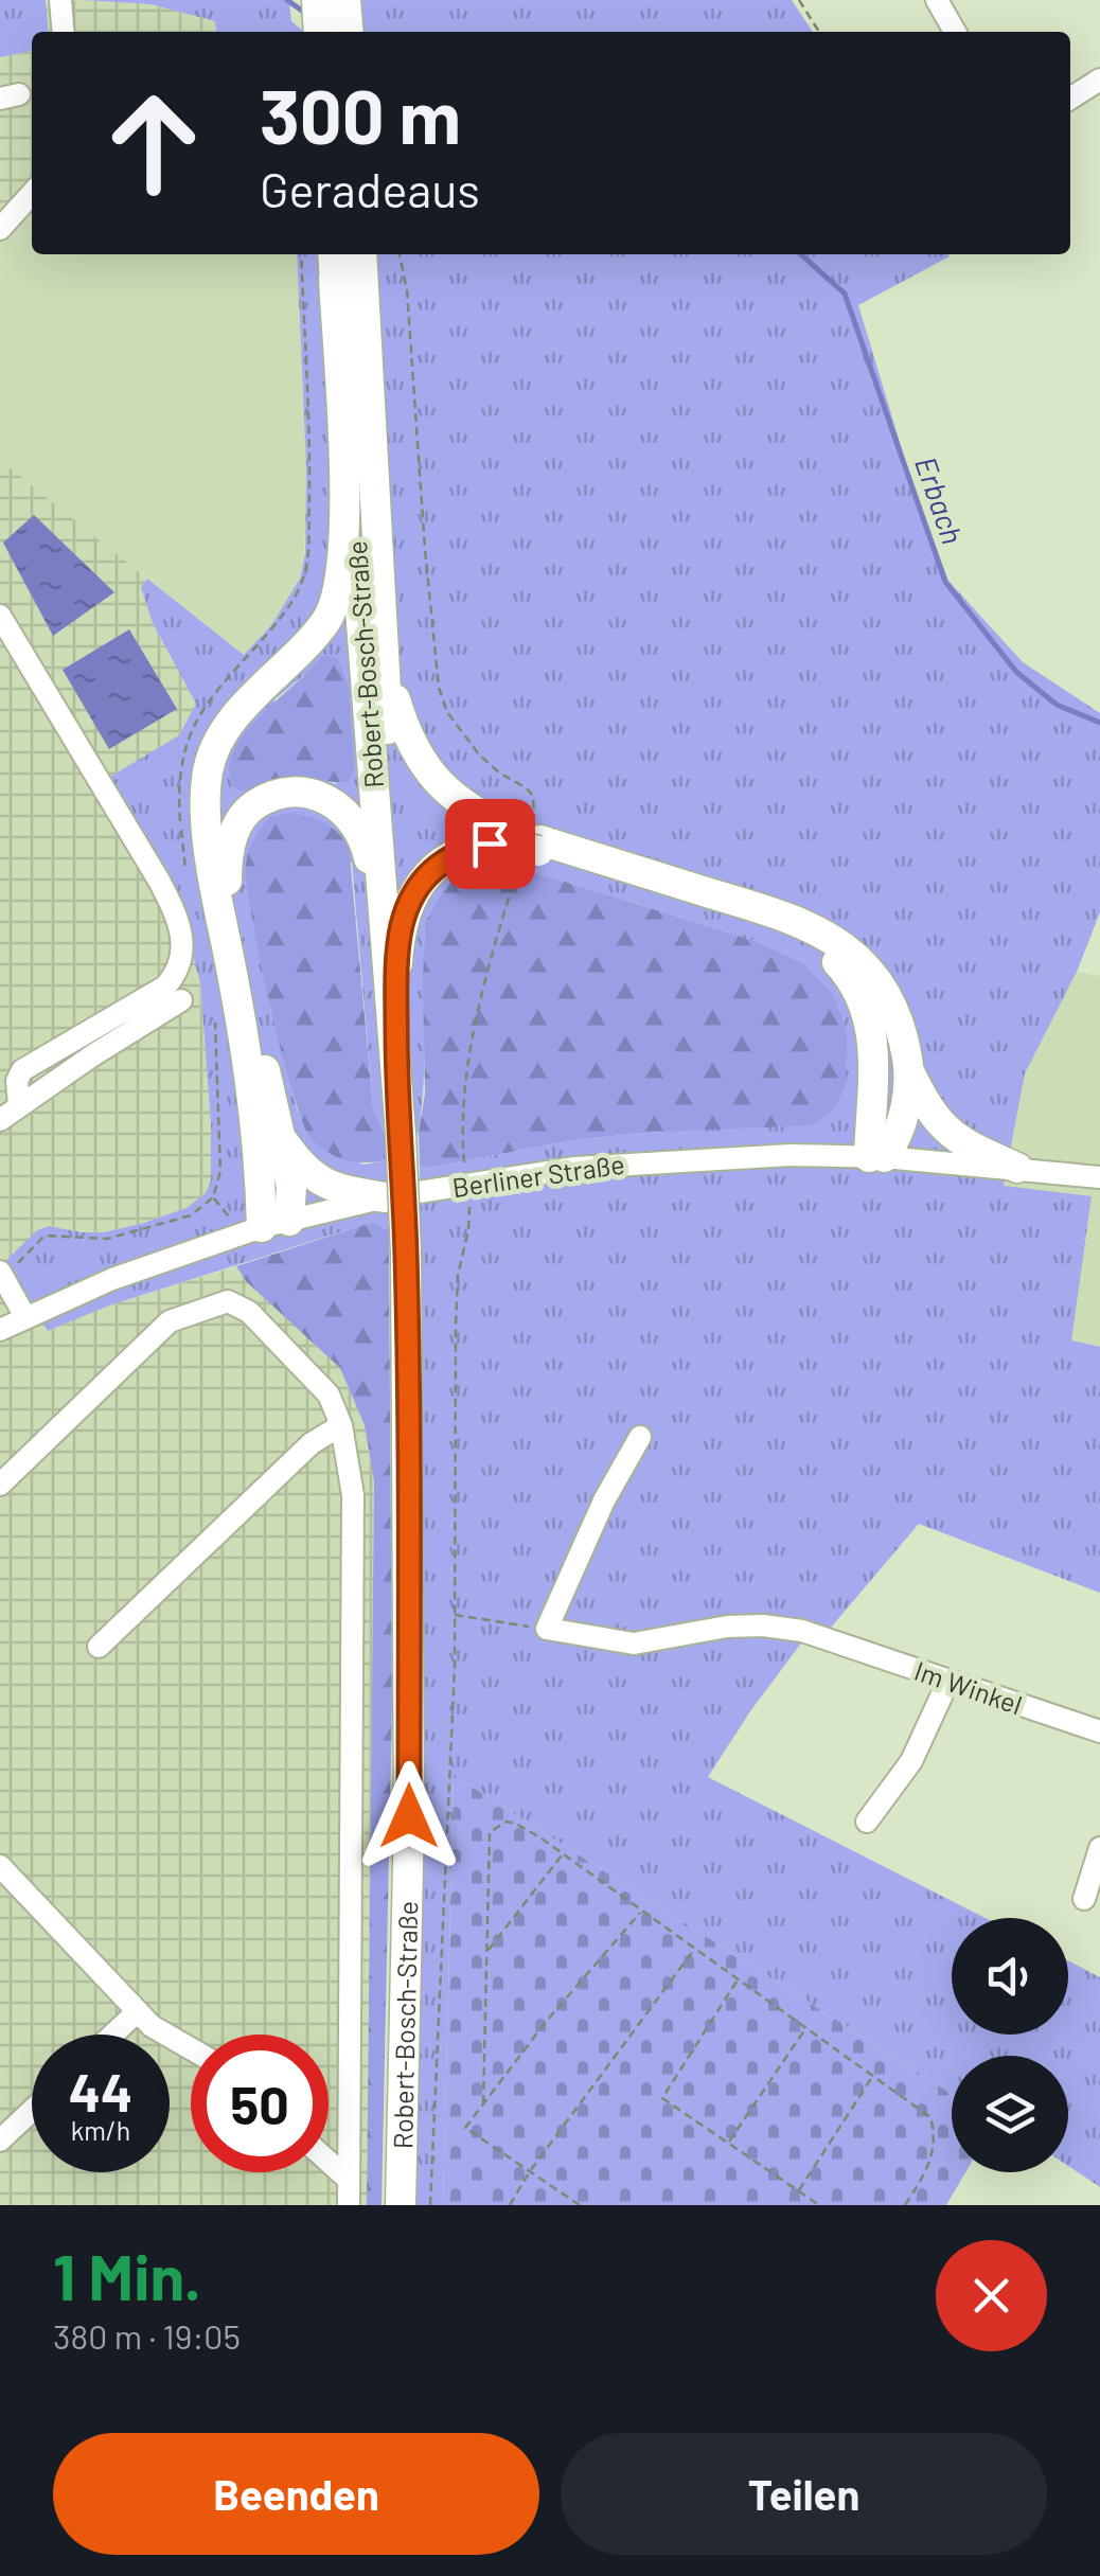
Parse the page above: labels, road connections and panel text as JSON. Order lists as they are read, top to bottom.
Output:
{
  "streets": {
    "main road": ["Robert-Bosch-Straße"],
    "street": ["Berliner Straße", "Im Winkel"]
  },
  "water": ["Erbach"],
  "page": {
    "turn": ["300 m", "Geradeaus"],
    "speed": "44 km/h",
    "limit": "50",
    "heading": ["1 Min.", "380 m · 19:05"],
    "buttons": ["Beenden", "Teilen"]
  }
}
